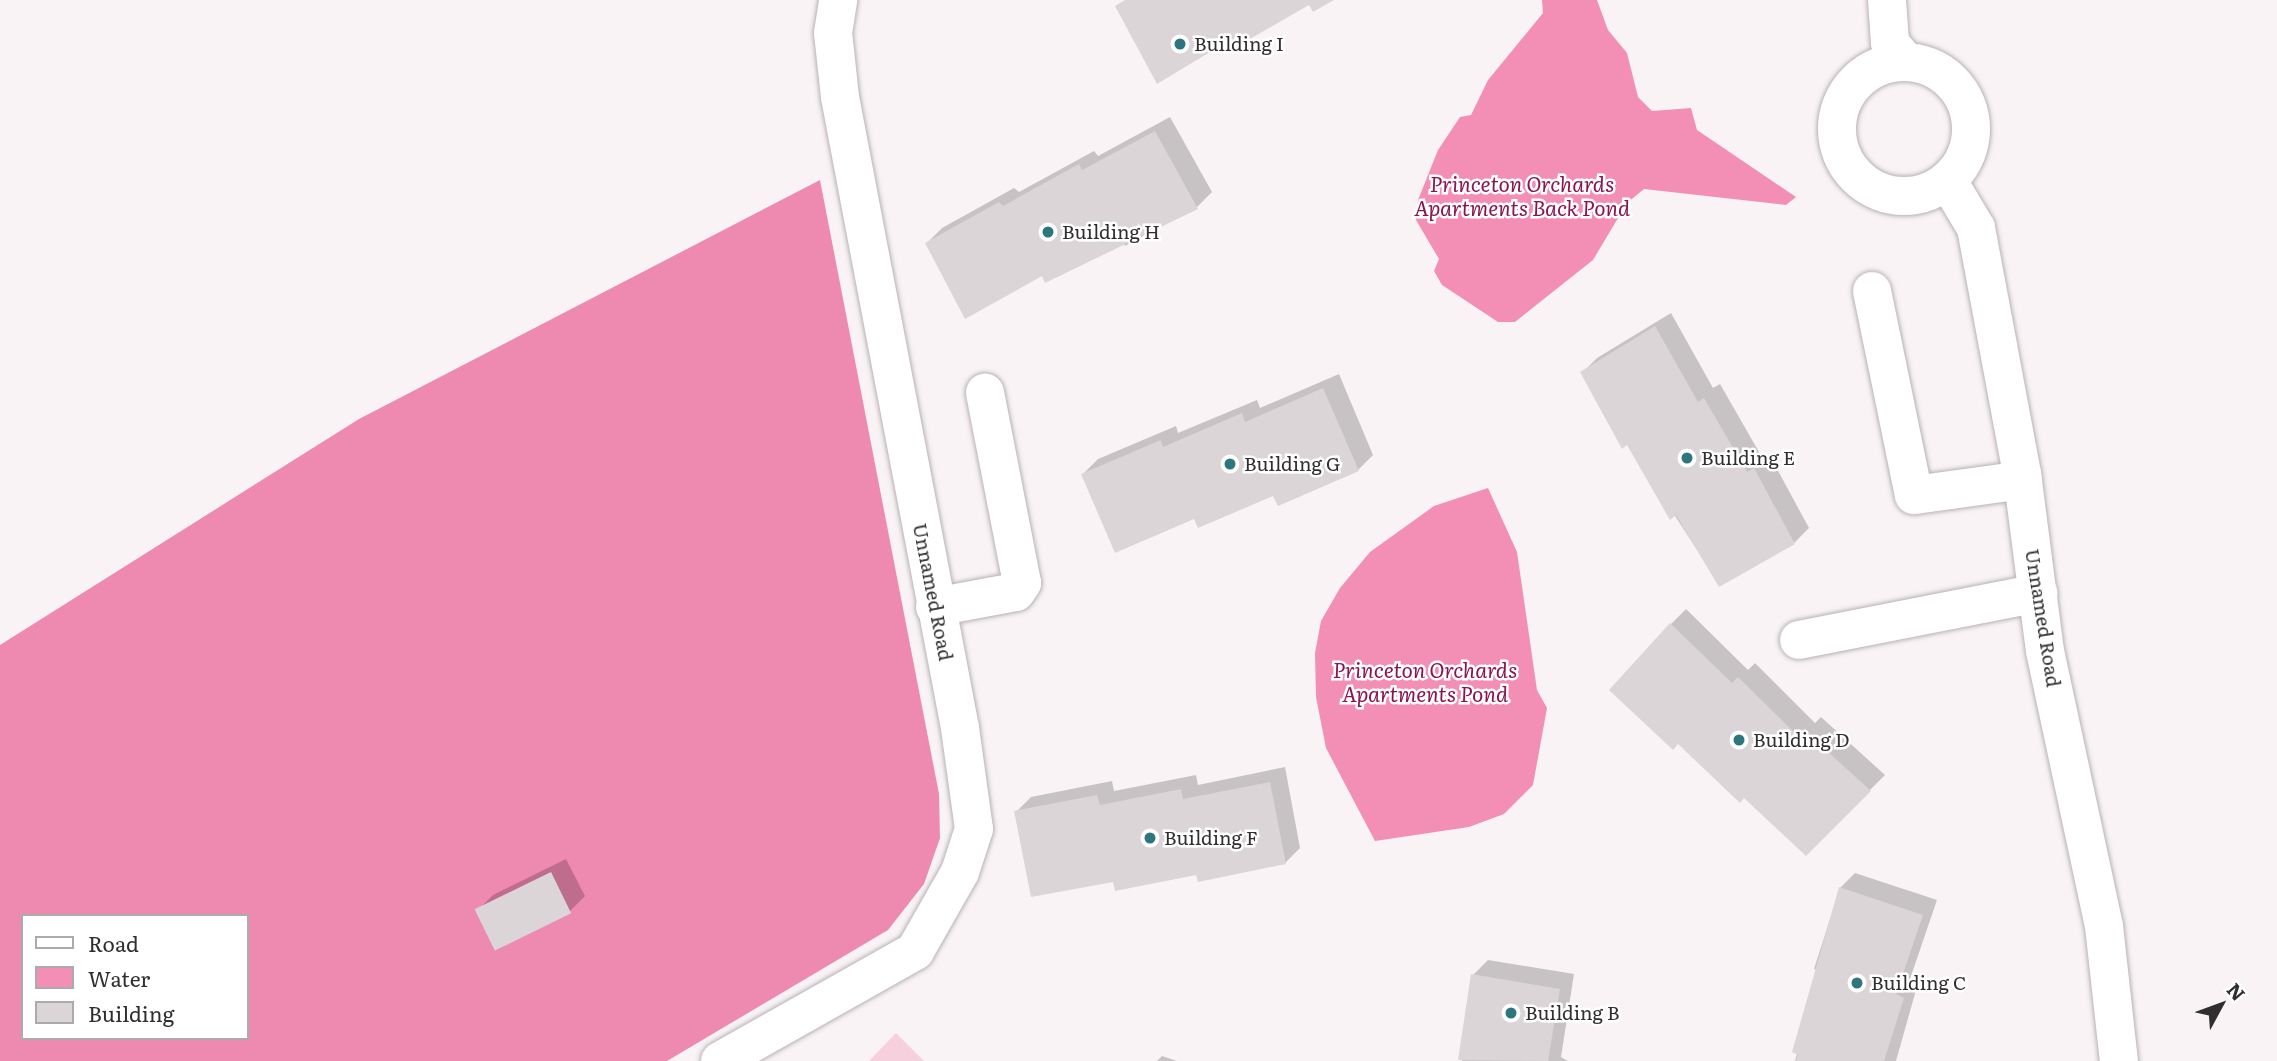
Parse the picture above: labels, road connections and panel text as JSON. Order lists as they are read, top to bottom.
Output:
{
  "streets": {
    "street": ["Unnamed Road"]
  },
  "water": ["Princeton Orchards Apartments Back Pond", "Princeton Orchards Apartments Pond"],
  "places": [
    "Building I",
    "Building H",
    "Building E",
    "Building G",
    "Building D",
    "Building F",
    "Building C",
    "Building B"
  ],
  "legend": ["Road", "Water", "Building"],
  "north": "top right"
}
